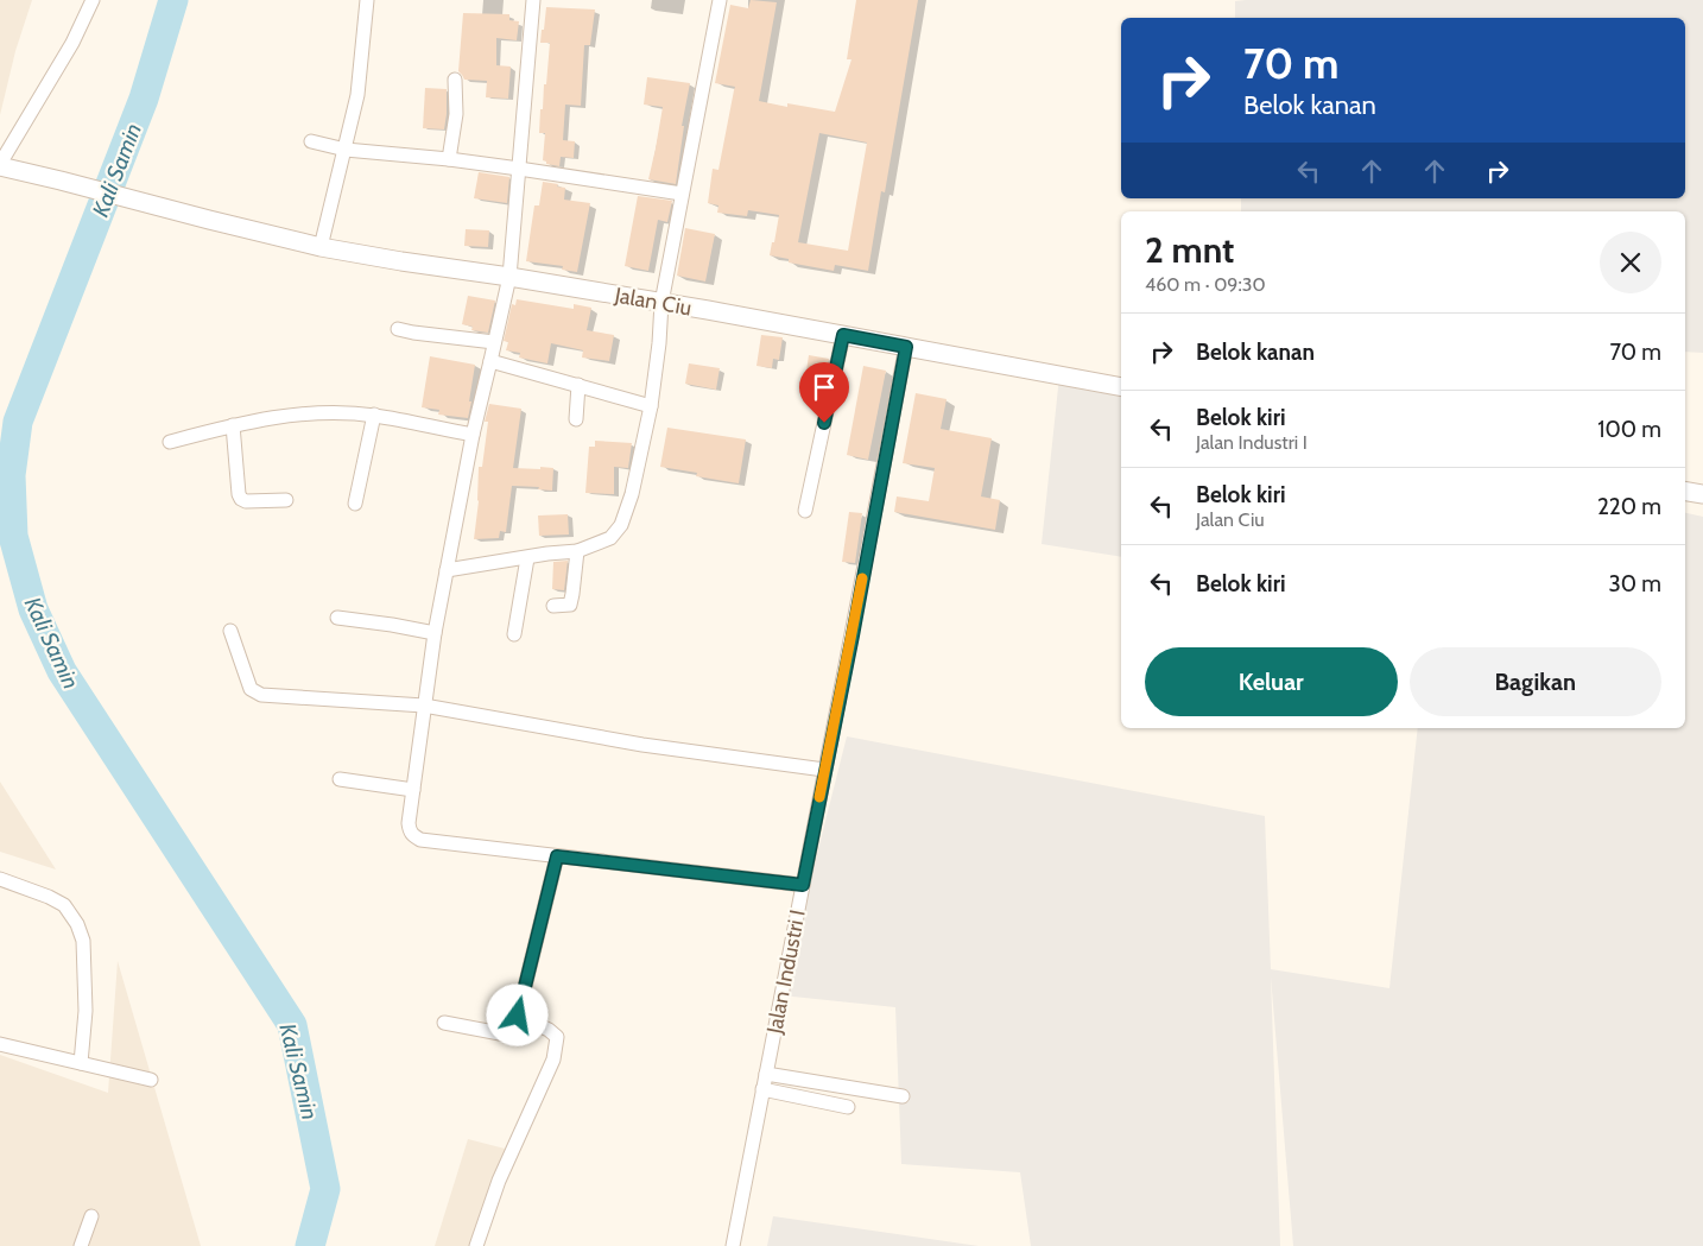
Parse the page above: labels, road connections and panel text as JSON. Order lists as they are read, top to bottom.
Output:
{
  "streets": {
    "street": ["Jalan Ciu", "Jalan Industri I"]
  },
  "crossings": [
    ["Jalan Ciu", "Jalan Industri I"]
  ],
  "water": ["Kali Samin"],
  "page": {
    "turn": ["70 m", "Belok kanan"],
    "heading": ["2 mnt", "460 m · 09:30"],
    "list": [
      {
        "name": "Belok kanan",
        "value": "70 m"
      },
      {
        "name": "Belok kiri",
        "note": "Jalan Industri I",
        "value": "100 m"
      },
      {
        "name": "Belok kiri",
        "note": "Jalan Ciu",
        "value": "220 m"
      },
      {
        "name": "Belok kiri",
        "value": "30 m"
      }
    ],
    "buttons": ["Keluar", "Bagikan"]
  }
}
